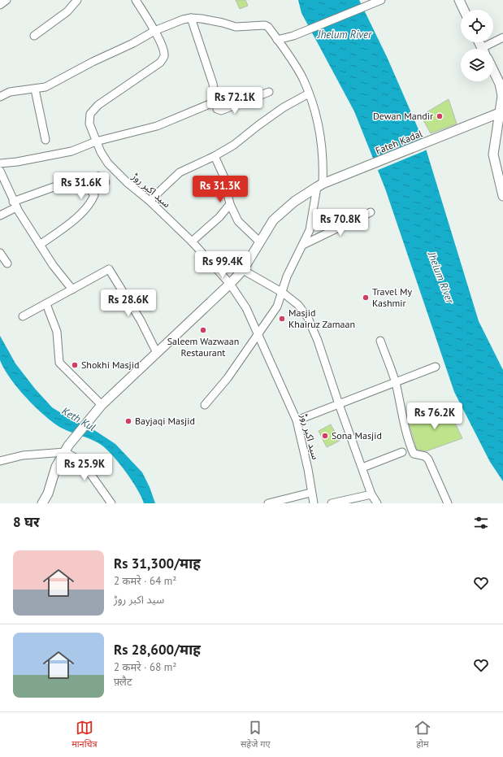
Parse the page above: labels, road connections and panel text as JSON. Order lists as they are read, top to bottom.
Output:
{
  "streets": {
    "street": ["Fateh Kadal", "سید اکبر روڑ"]
  },
  "crossings": [
    ["Fateh Kadal", "سید اکبر روڑ"]
  ],
  "water": ["Jhelum River", "Keth Kul"],
  "places": [
    "Dewan Mandir",
    "Travel My Kashmir",
    "Masjid Khairuz Zamaan",
    "Saleem Wazwaan Restaurant",
    "Shokhi Masjid",
    "Bayjaqi Masjid",
    "Sona Masjid"
  ],
  "page": {
    "price": [
      "Rs 72.1K",
      "Rs 31.6K",
      "Rs 31.3K",
      "Rs 70.8K",
      "Rs 99.4K",
      "Rs 28.6K",
      "Rs 76.2K",
      "Rs 25.9K"
    ],
    "heading": "8 घर",
    "list": [
      {
        "name": "Rs 31,300/माह",
        "note": "2 कमरे · 64 m² · سید اکبر روڑ"
      },
      {
        "name": "Rs 28,600/माह",
        "note": "2 कमरे · 68 m² · फ़्लैट"
      }
    ],
    "tabs": ["मानचित्र", "सहेजे गए", "होम"]
  }
}
